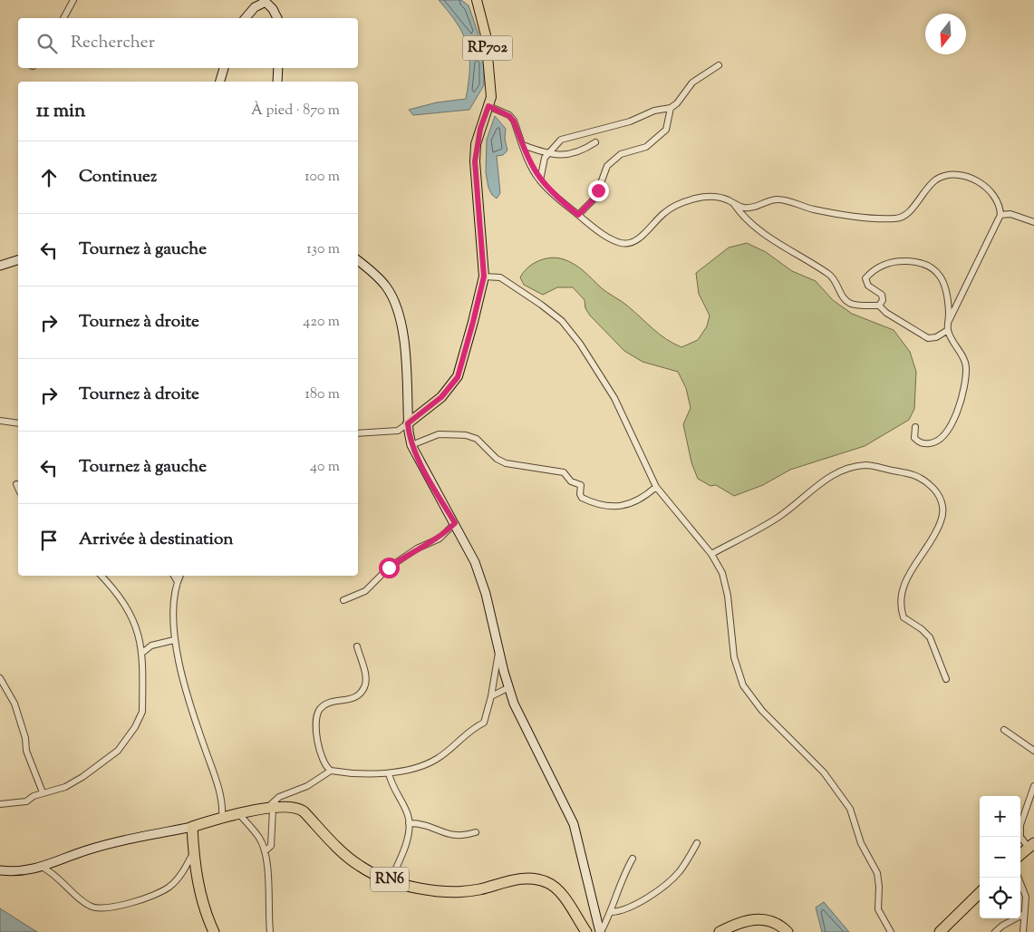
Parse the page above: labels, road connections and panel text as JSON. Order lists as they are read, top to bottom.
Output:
{
  "streets": {
    "highway": ["RN6"],
    "main road": ["RP702"]
  },
  "north": "bottom",
  "page": {
    "search": "Rechercher",
    "heading": ["11 min", "À pied · 870 m"],
    "list": [
      ["Continuez", "100 m"],
      ["Tournez à gauche", "130 m"],
      ["Tournez à droite", "420 m"],
      ["Tournez à droite", "180 m"],
      ["Tournez à gauche", "40 m"],
      "Arrivée à destination"
    ],
    "map_buttons": ["+", "−"]
  }
}
